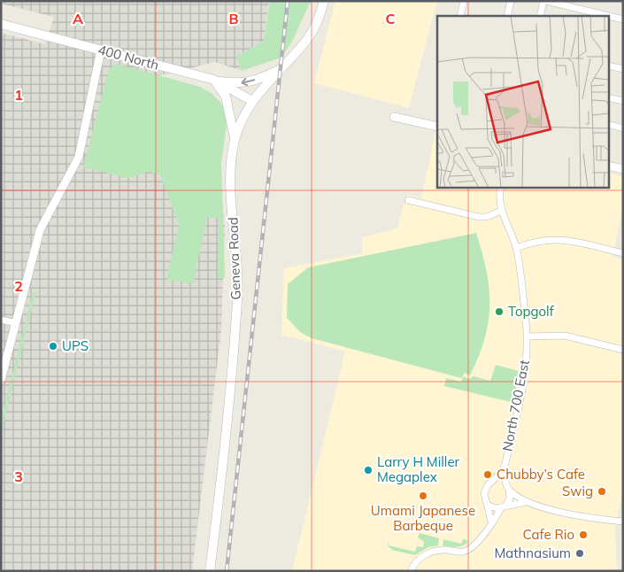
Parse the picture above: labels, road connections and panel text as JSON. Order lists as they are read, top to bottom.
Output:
{
  "streets": {
    "main road": ["400 North", "Geneva Road"],
    "street": ["North 700 East"]
  },
  "crossings": [
    ["400 North", "Geneva Road"]
  ],
  "places": [
    "Topgolf",
    "UPS",
    "Larry H Miller Megaplex",
    "Chubby’s Cafe",
    "Swig",
    "Umami Japanese Barbeque",
    "Cafe Rio",
    "Mathnasium"
  ],
  "grid": {
    "columns": ["A", "B", "C"],
    "rows": ["1", "2", "3"]
  }
}
